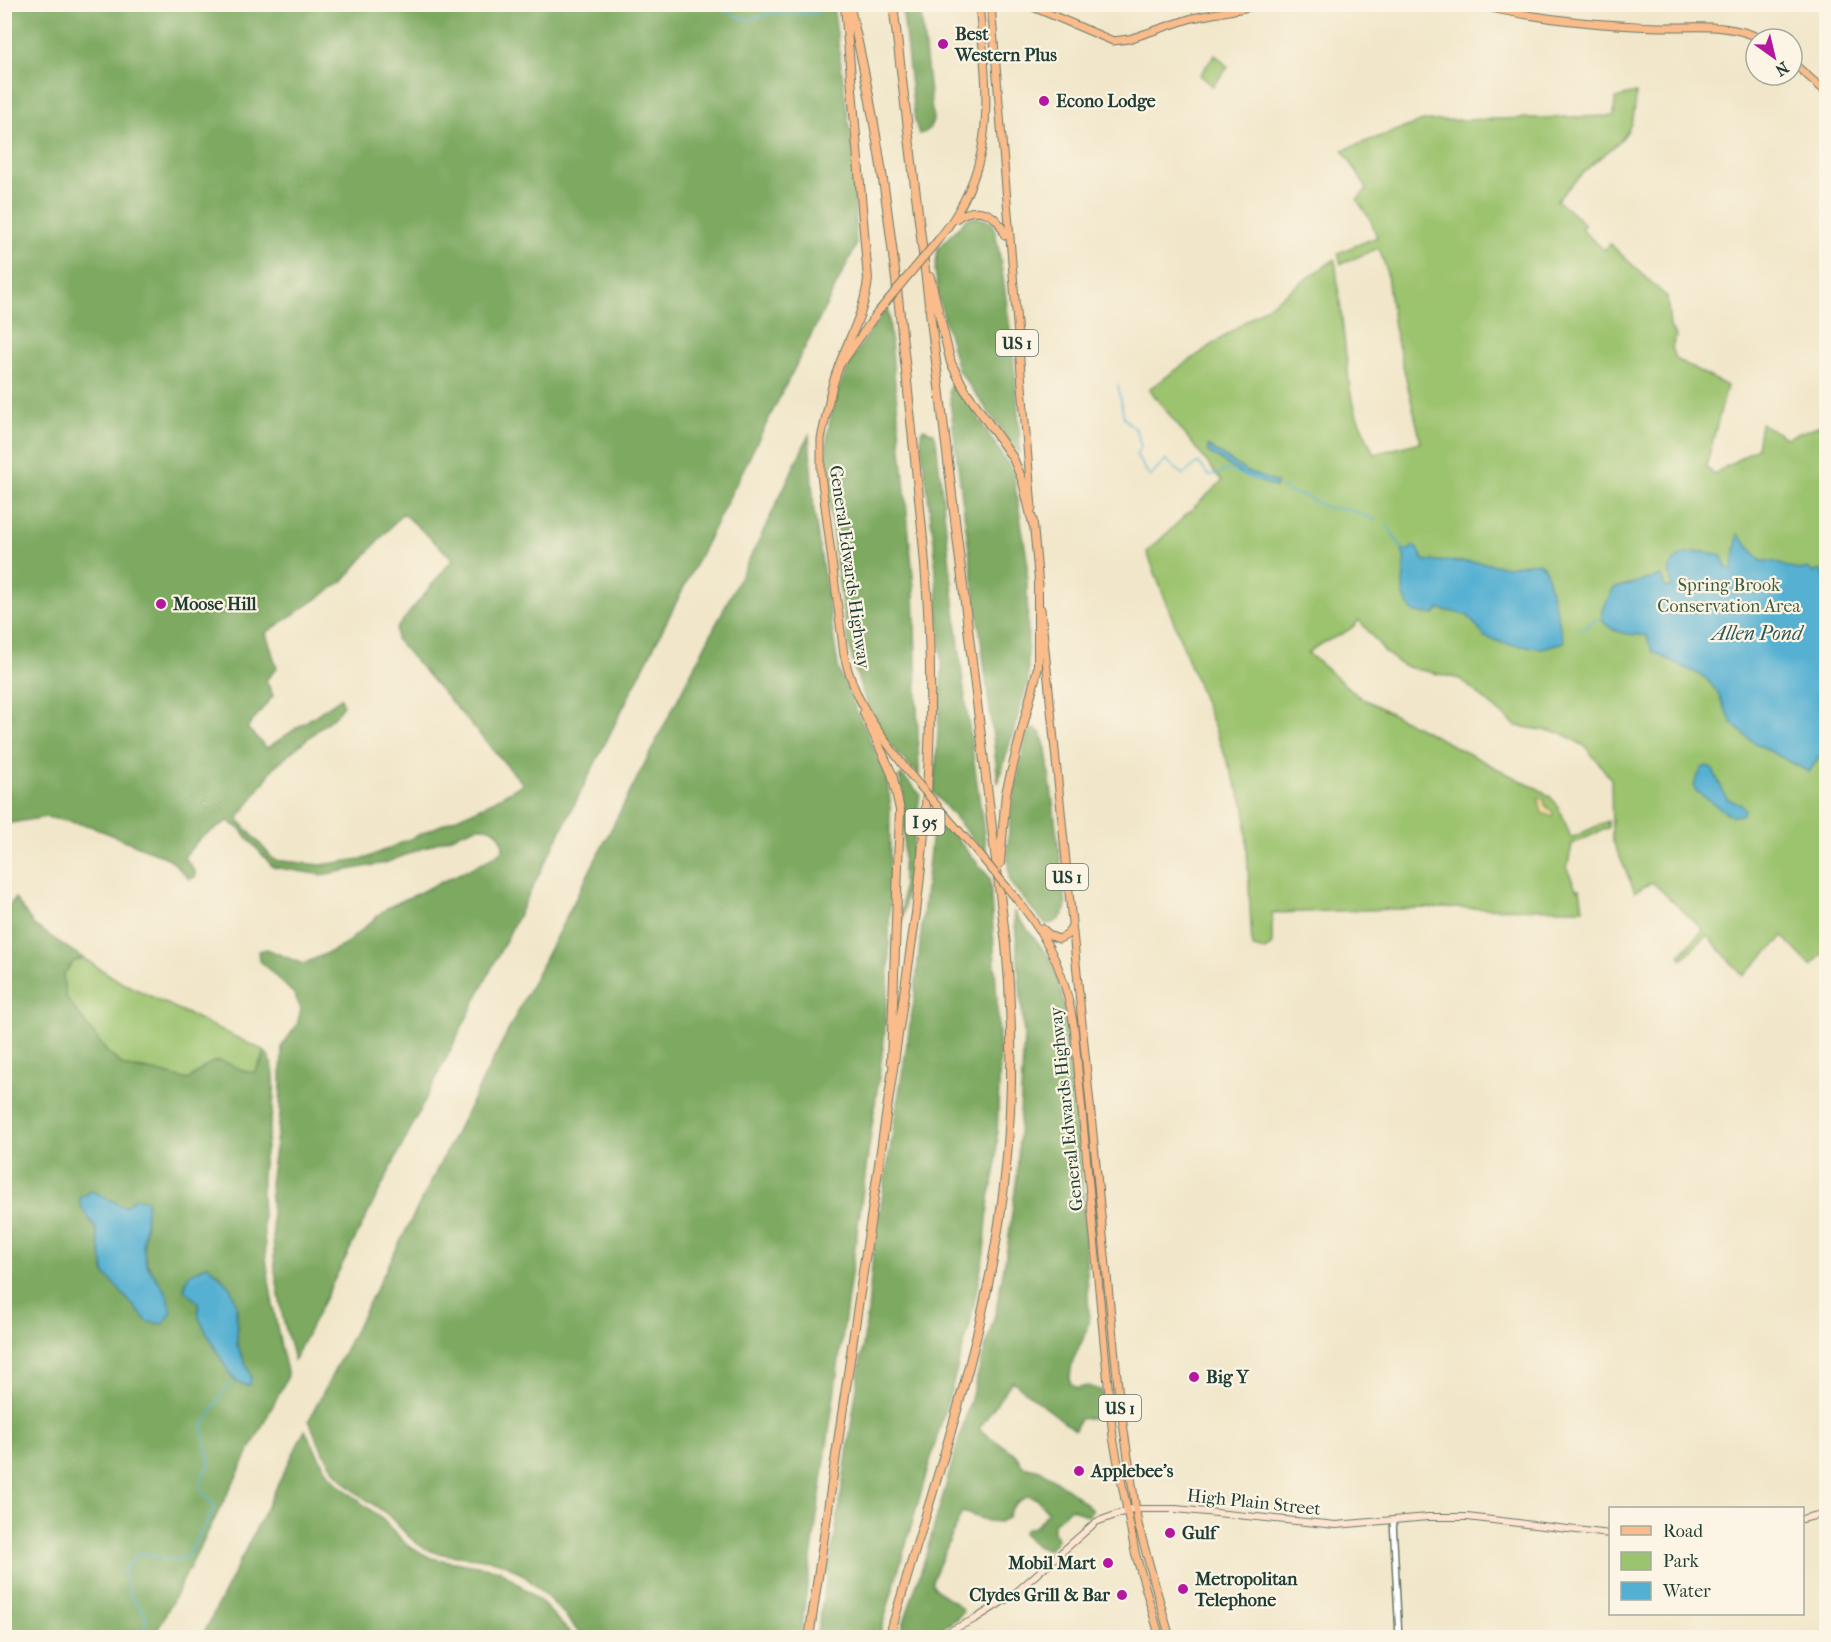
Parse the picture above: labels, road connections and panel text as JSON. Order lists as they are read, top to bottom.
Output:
{
  "streets": {
    "highway": ["I 95"],
    "main road": ["US 1", "General Edwards Highway", "High Plain Street"]
  },
  "crossings": [
    ["US 1", "General Edwards Highway"],
    ["US 1", "High Plain Street"],
    ["General Edwards Highway", "High Plain Street"]
  ],
  "water": ["Allen Pond"],
  "parks": ["Spring Brook Conservation Area"],
  "places": [
    "Best Western Plus",
    "Econo Lodge",
    "Moose Hill",
    "Big Y",
    "Applebee's",
    "Gulf",
    "Mobil Mart",
    "Metropolitan Telephone",
    "Clydes Grill & Bar"
  ],
  "legend": ["Road", "Park", "Water"],
  "north": "bottom right"
}
